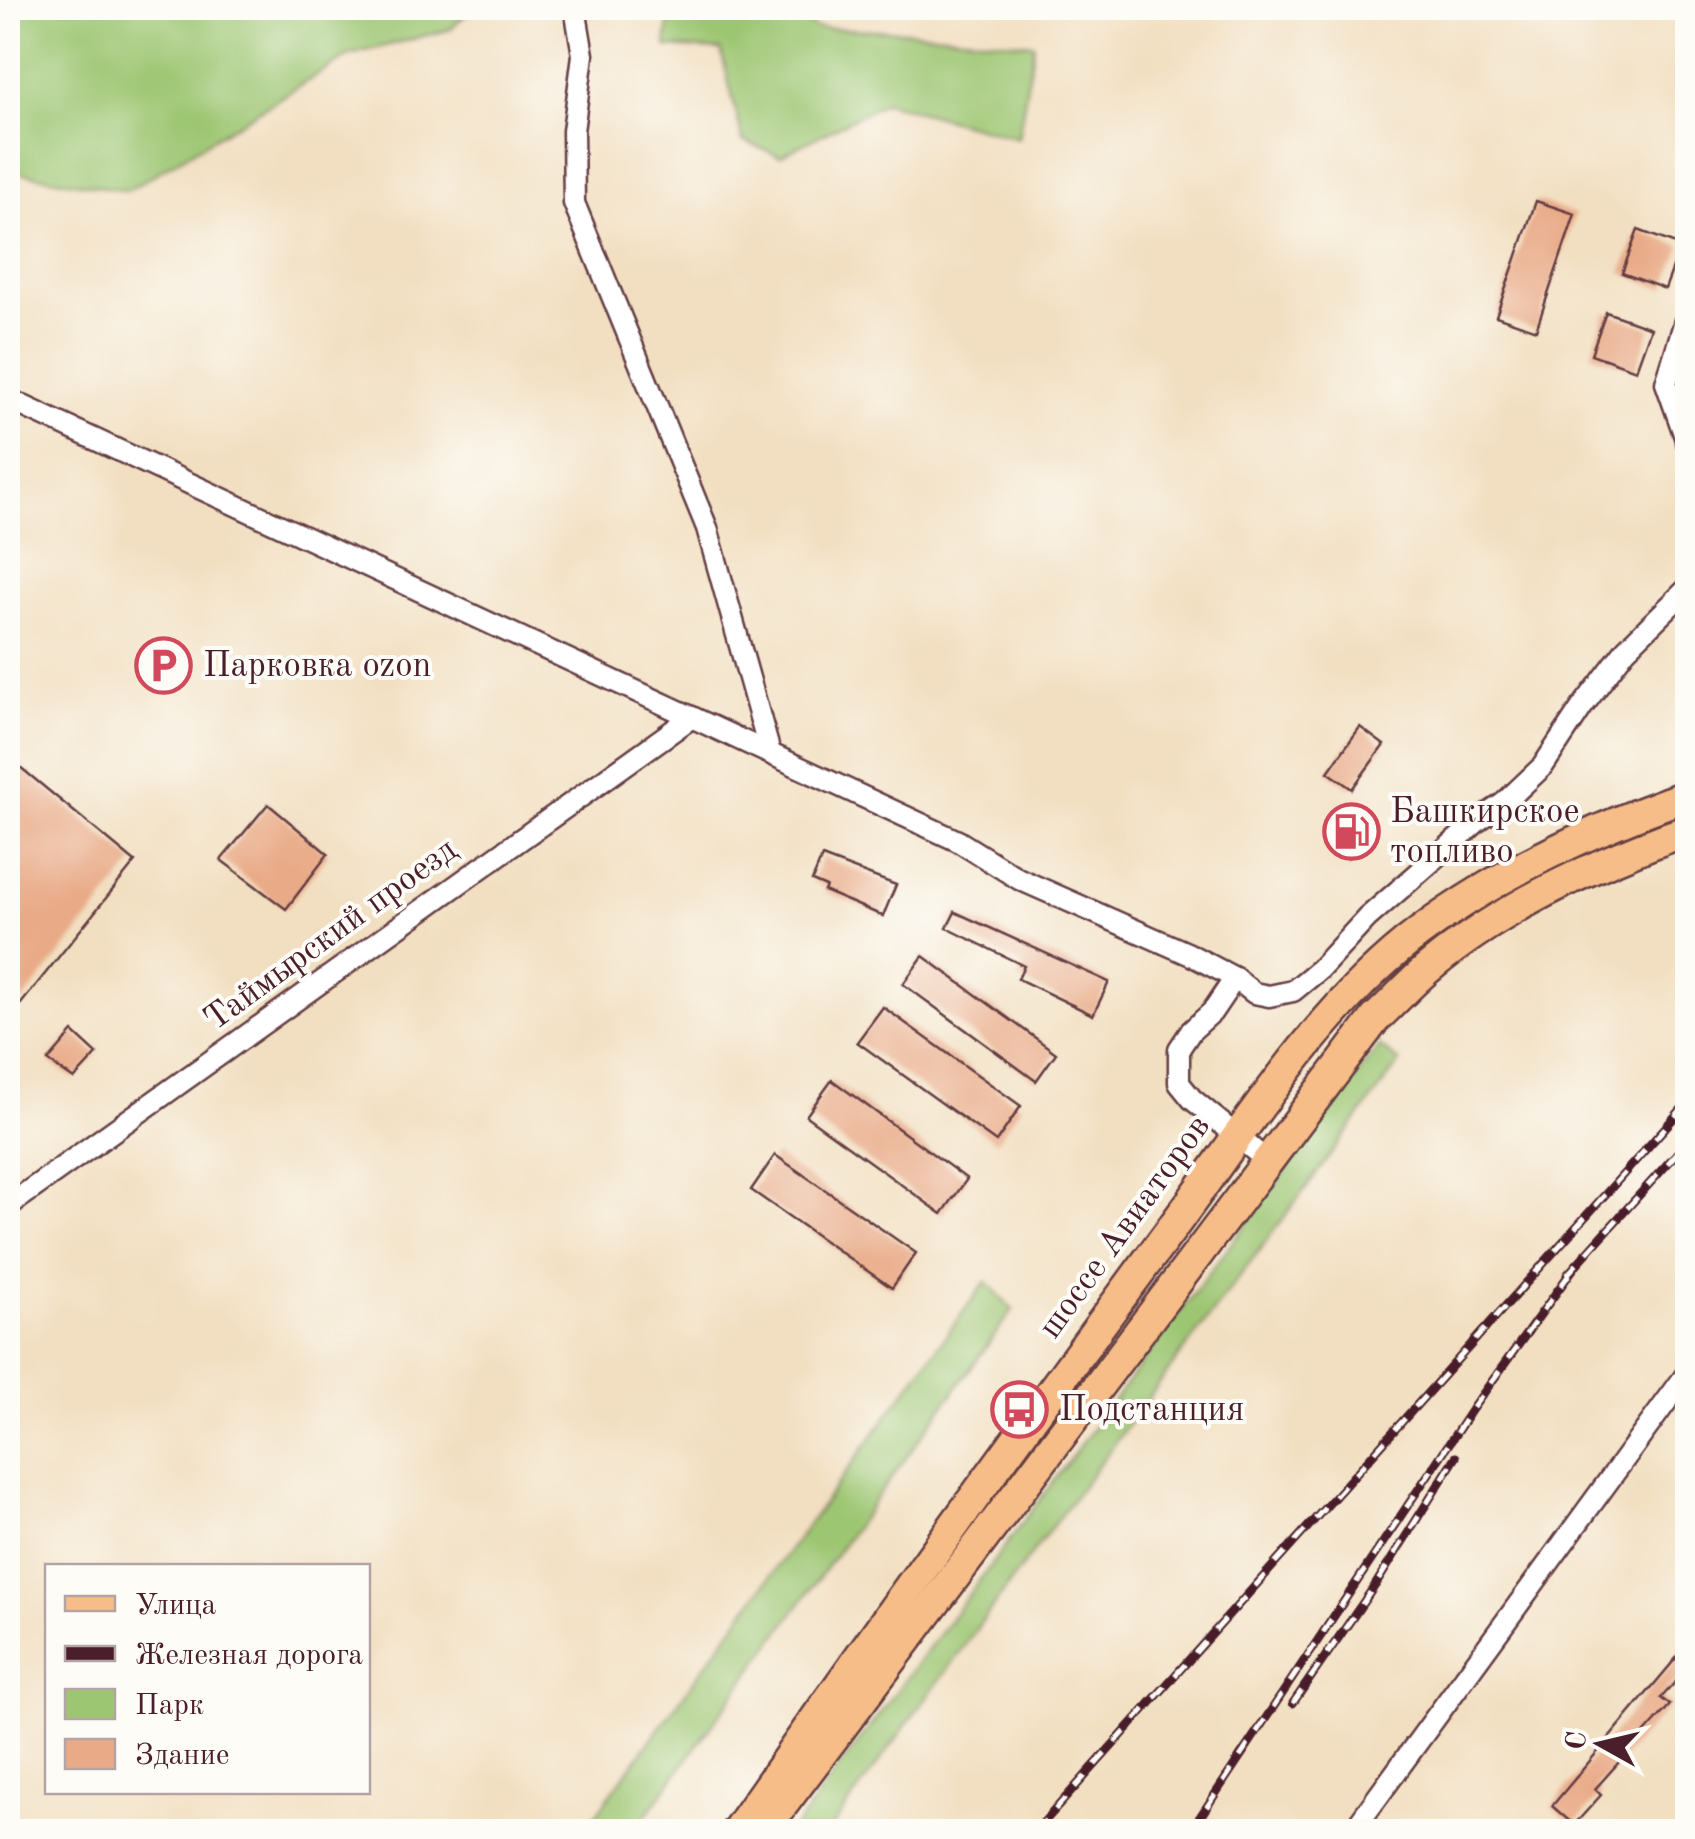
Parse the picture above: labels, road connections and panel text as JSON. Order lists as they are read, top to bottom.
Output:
{
  "streets": {
    "main road": ["шоссе Авиаторов"],
    "street": ["Таймырский проезд"]
  },
  "places": {
    "parking": ["Парковка ozon"],
    "fuel station": ["Башкирское топливо"],
    "bus stop": ["Подстанция"]
  },
  "legend": [
    "Улица",
    "Железная дорога",
    "Парк",
    "Здание"
  ],
  "north": "left"
}
